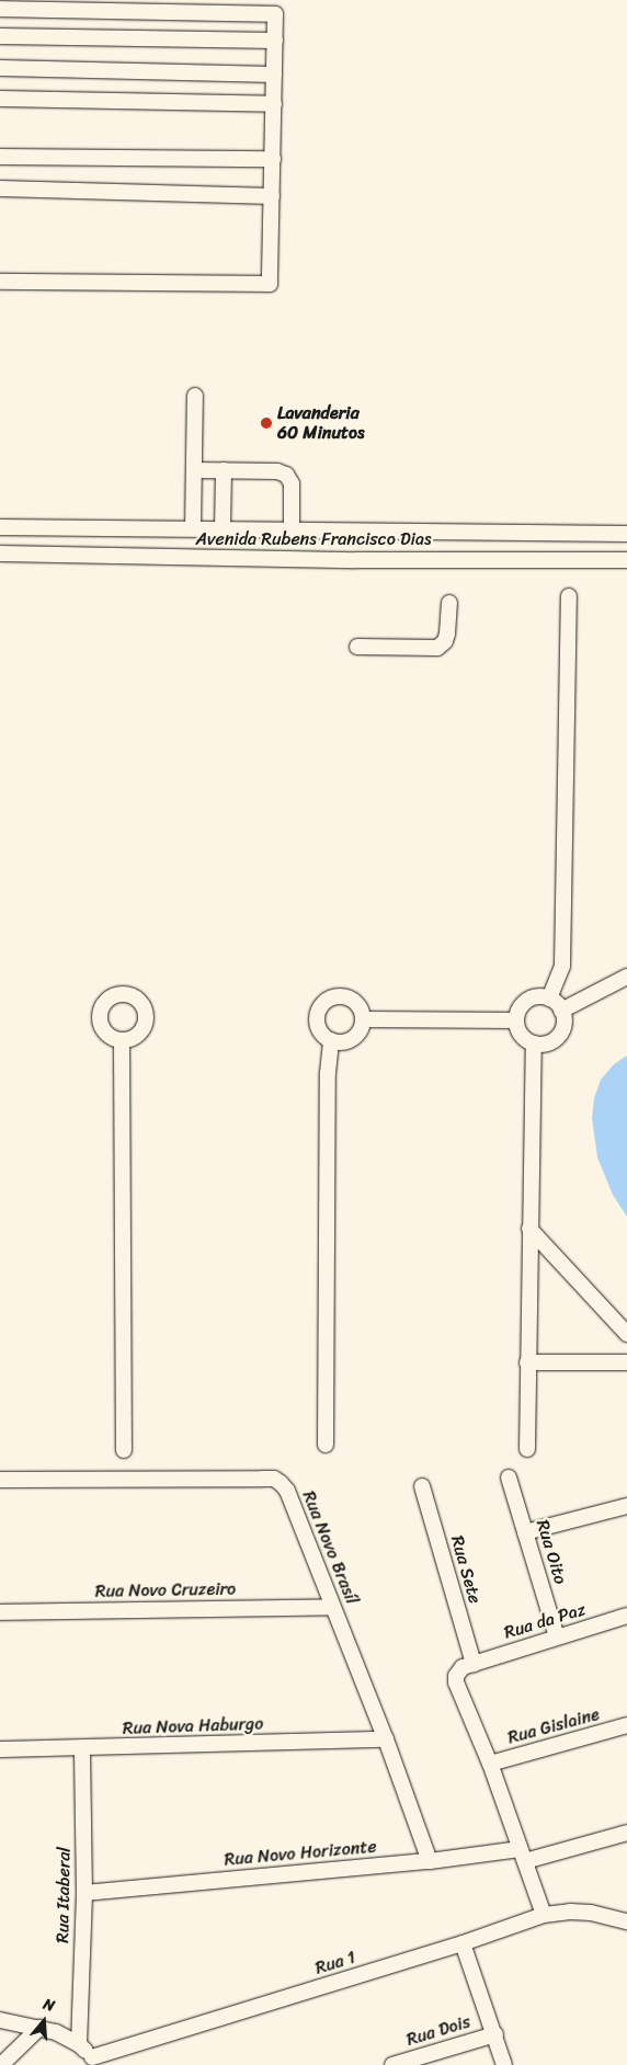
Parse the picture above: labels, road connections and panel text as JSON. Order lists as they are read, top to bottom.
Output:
{
  "streets": {
    "street": [
      "Avenida Rubens Francisco Dias",
      "Rua Novo Brasíl",
      "Rua Oito",
      "Rua Sete",
      "Rua Novo Cruzeiro",
      "Rua da Paz",
      "Rua Nova Haburgo",
      "Rua Gislaine",
      "Rua Novo Horizonte",
      "Rua Itaberal",
      "Rua 1",
      "Rua Dois"
    ]
  },
  "crossings": [
    ["Rua Novo Brasíl", "Rua Novo Cruzeiro"],
    ["Rua Novo Brasíl", "Rua Nova Haburgo"],
    ["Rua Novo Brasíl", "Rua Novo Horizonte"],
    ["Rua Oito", "Rua da Paz"],
    ["Rua Sete", "Rua da Paz"],
    ["Rua Nova Haburgo", "Rua Itaberal"],
    ["Rua Novo Horizonte", "Rua Itaberal"]
  ],
  "places": ["Lavanderia 60 Minutos"],
  "north": "top"
}
